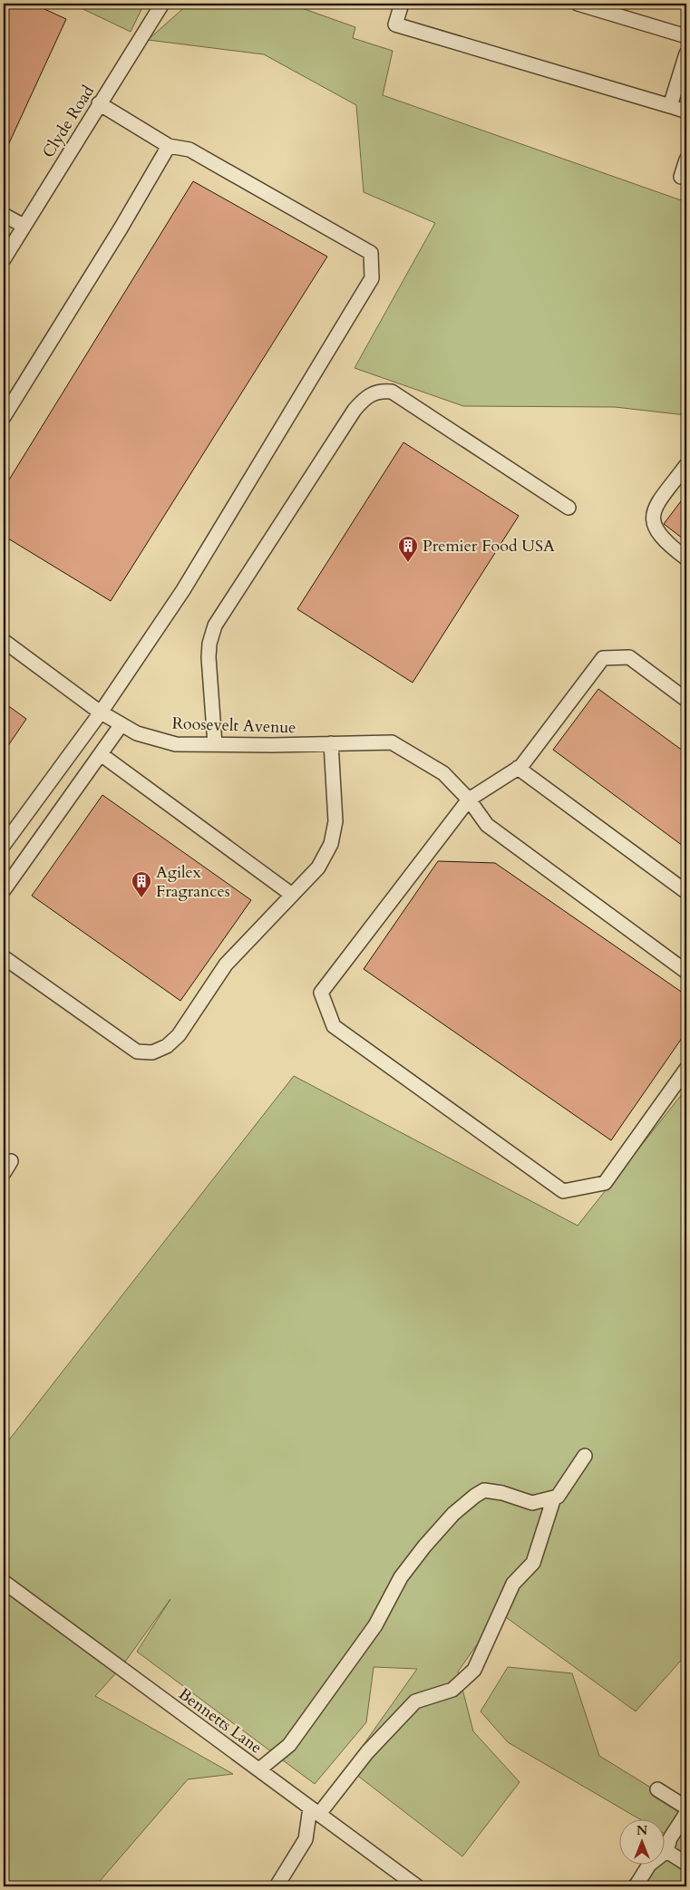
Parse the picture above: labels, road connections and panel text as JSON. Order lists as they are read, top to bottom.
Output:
{
  "streets": {
    "street": ["Clyde Road", "Roosevelt Avenue", "Bennetts Lane"]
  },
  "places": {
    "building": ["Premier Food USA", "Agilex Fragrances"]
  },
  "north": "top"
}
